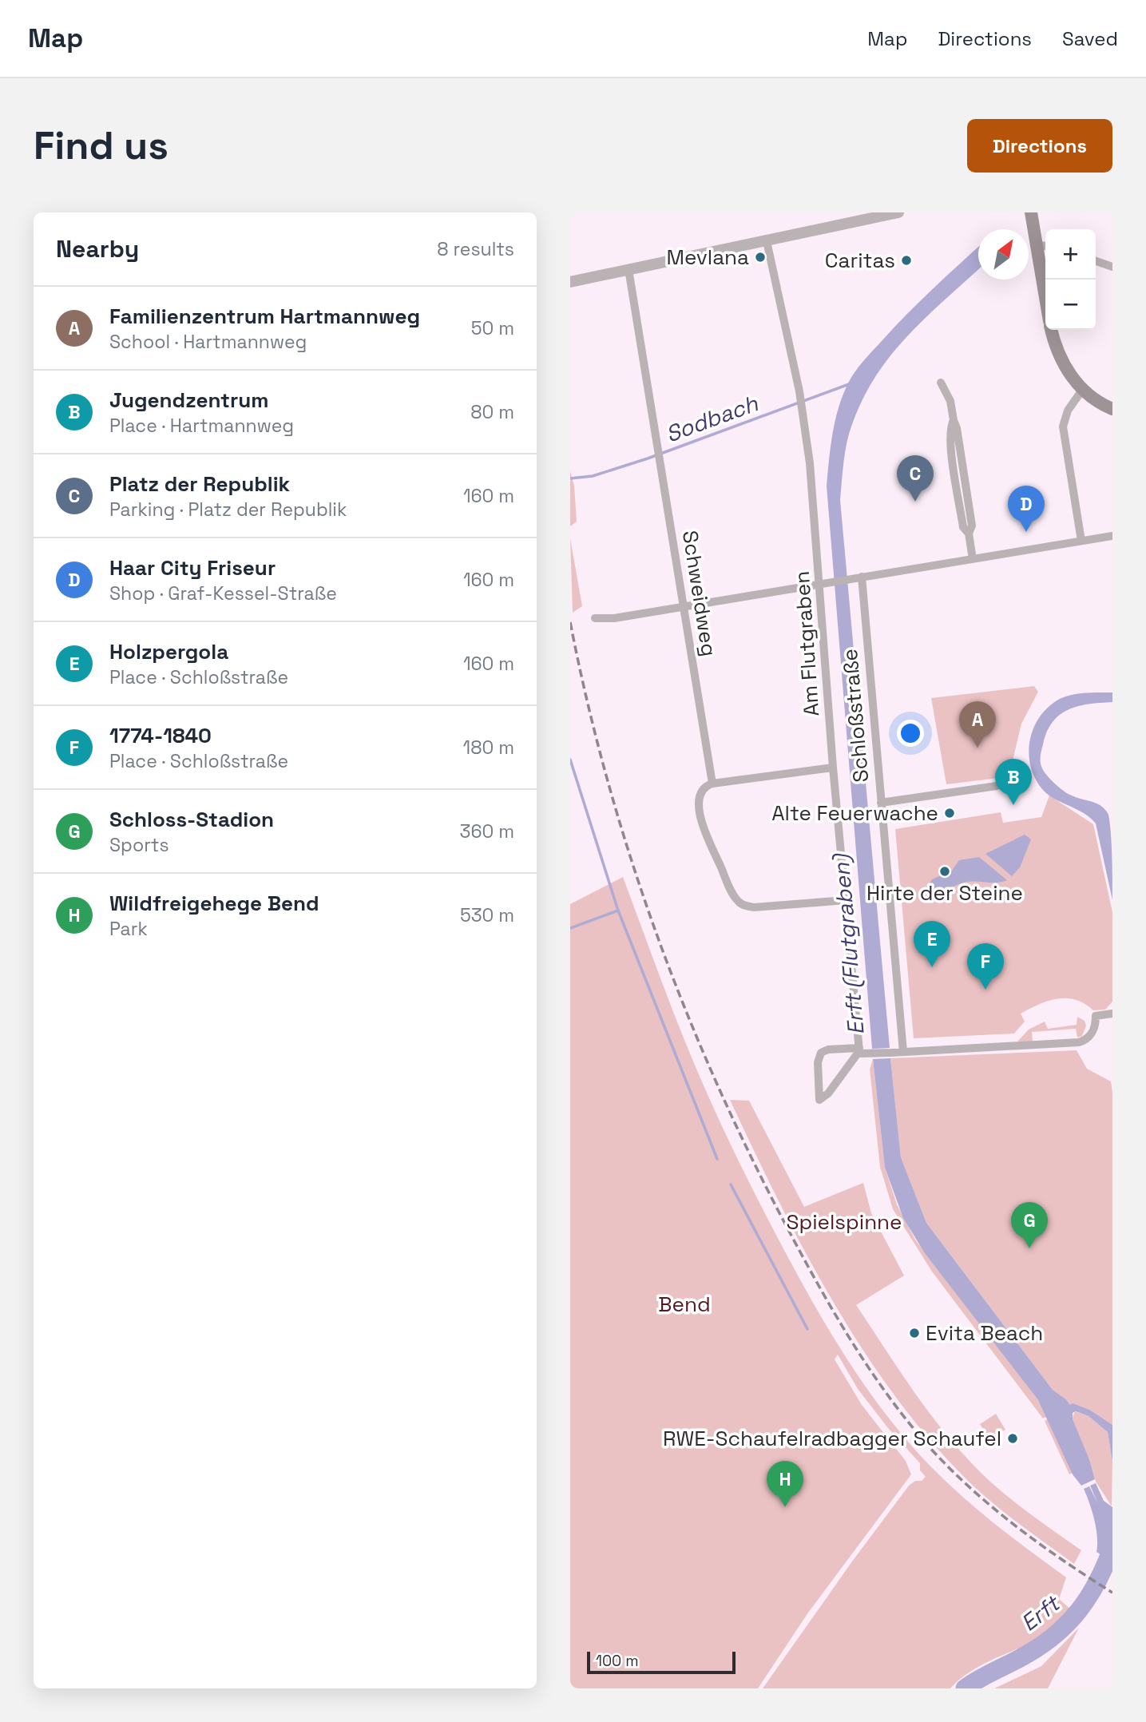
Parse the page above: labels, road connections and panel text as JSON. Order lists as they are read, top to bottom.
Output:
{
  "streets": {
    "street": ["Schweidweg", "Am Flutgraben", "Schloßstraße"]
  },
  "water": ["Sodbach", "Erft (Flutgraben)", "Erft"],
  "parks": ["Spielspinne", "Bend"],
  "places": [
    "Mevlana",
    "Caritas",
    "Alte Feuerwache",
    "Hirte der Steine",
    "Evita Beach",
    "RWE-Schaufelradbagger Schaufel"
  ],
  "scale_bar": "100 m",
  "north": "top right",
  "page": {
    "header": "Map",
    "nav": ["Map", "Directions", "Saved"],
    "buttons": "Directions",
    "title": "Find us",
    "heading": ["Nearby", "8 results"],
    "map_buttons": ["+", "−"],
    "list": [
      {
        "mark": "A",
        "name": "Familienzentrum Hartmannweg",
        "note": "School · Hartmannweg",
        "value": "50 m"
      },
      {
        "mark": "B",
        "name": "Jugendzentrum",
        "note": "Place · Hartmannweg",
        "value": "80 m"
      },
      {
        "mark": "C",
        "name": "Platz der Republik",
        "note": "Parking · Platz der Republik",
        "value": "160 m"
      },
      {
        "mark": "D",
        "name": "Haar City Friseur",
        "note": "Shop · Graf-Kessel-Straße",
        "value": "160 m"
      },
      {
        "mark": "E",
        "name": "Holzpergola",
        "note": "Place · Schloßstraße",
        "value": "160 m"
      },
      {
        "mark": "F",
        "name": "1774-1840",
        "note": "Place · Schloßstraße",
        "value": "180 m"
      },
      {
        "mark": "G",
        "name": "Schloss-Stadion",
        "note": "Sports",
        "value": "360 m"
      },
      {
        "mark": "H",
        "name": "Wildfreigehege Bend",
        "note": "Park",
        "value": "530 m"
      }
    ],
    "pins": [
      "C",
      "D",
      "A",
      "B",
      "E",
      "F",
      "G",
      "H"
    ],
    "scale": "100 m"
  }
}
